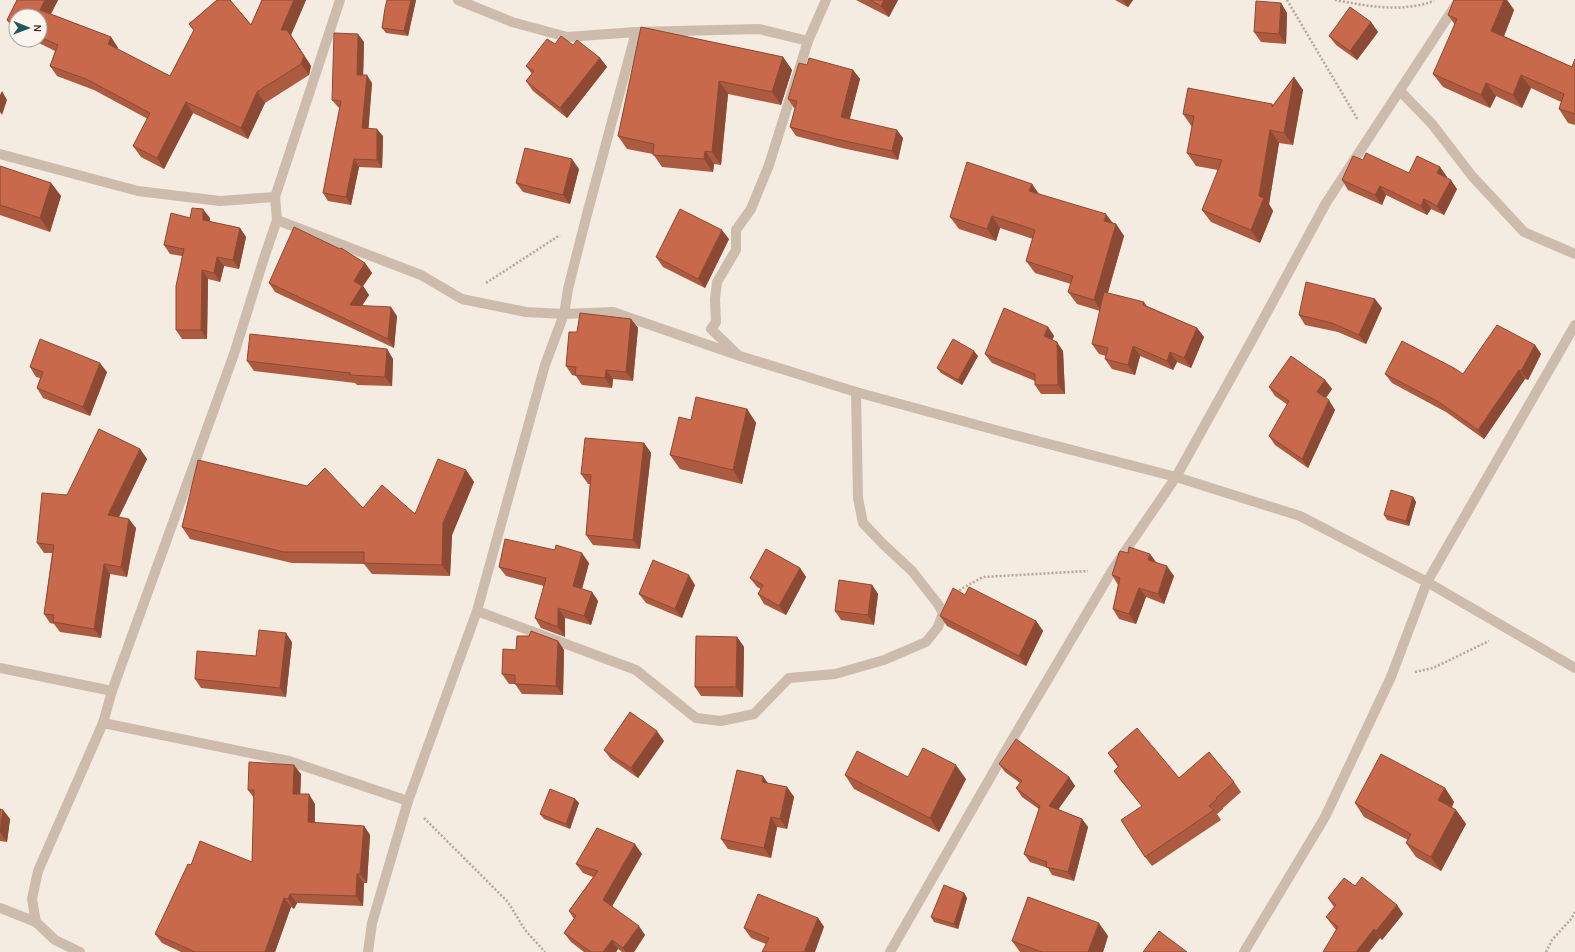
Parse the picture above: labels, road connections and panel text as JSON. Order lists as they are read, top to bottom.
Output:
{
  "north": "right"
}
